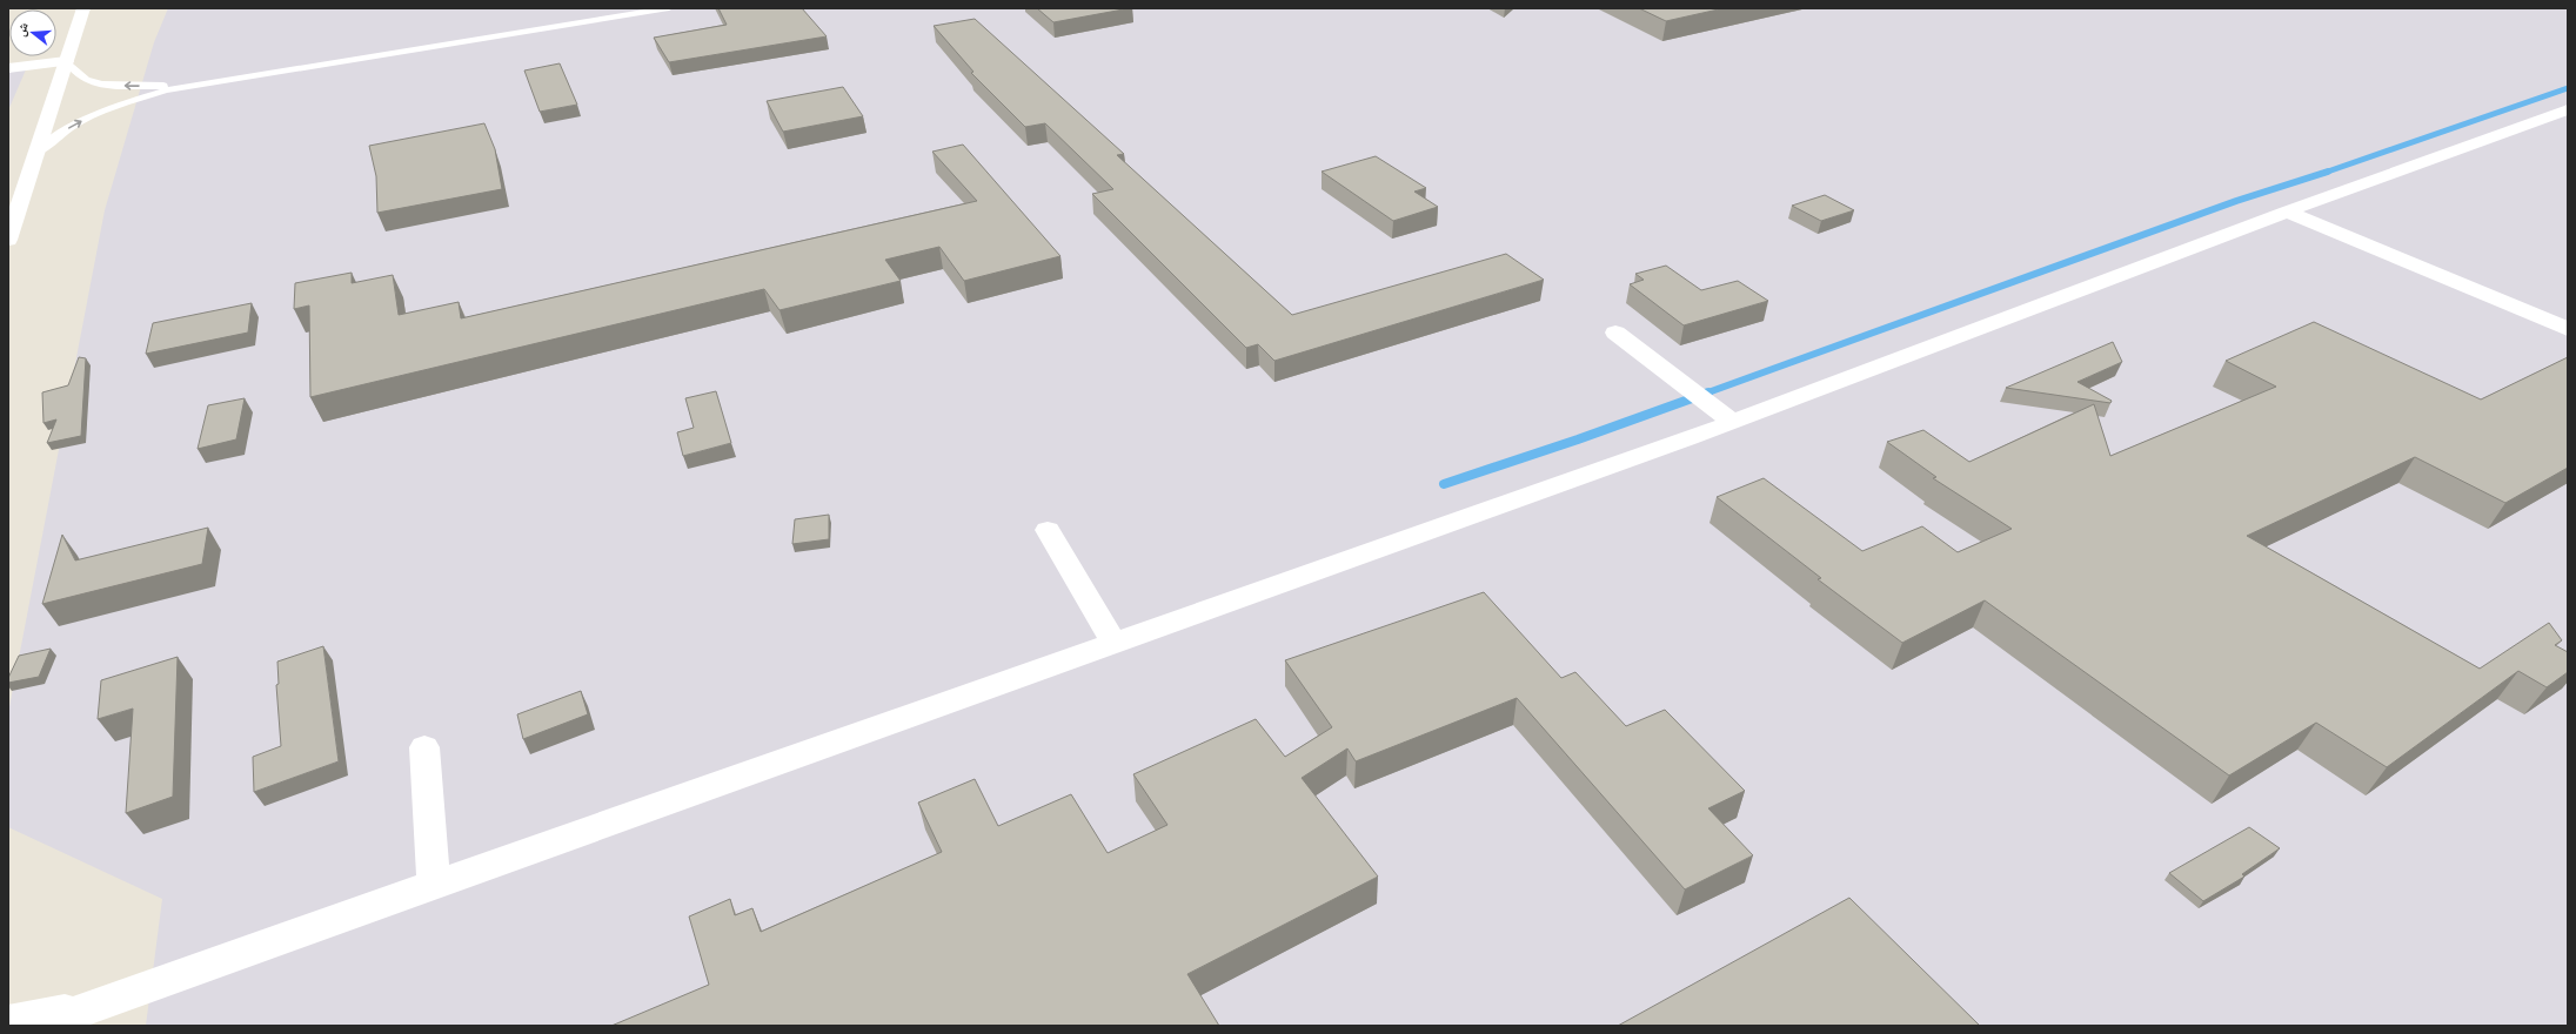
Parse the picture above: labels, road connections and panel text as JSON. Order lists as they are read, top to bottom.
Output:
{
  "north": "left"
}
